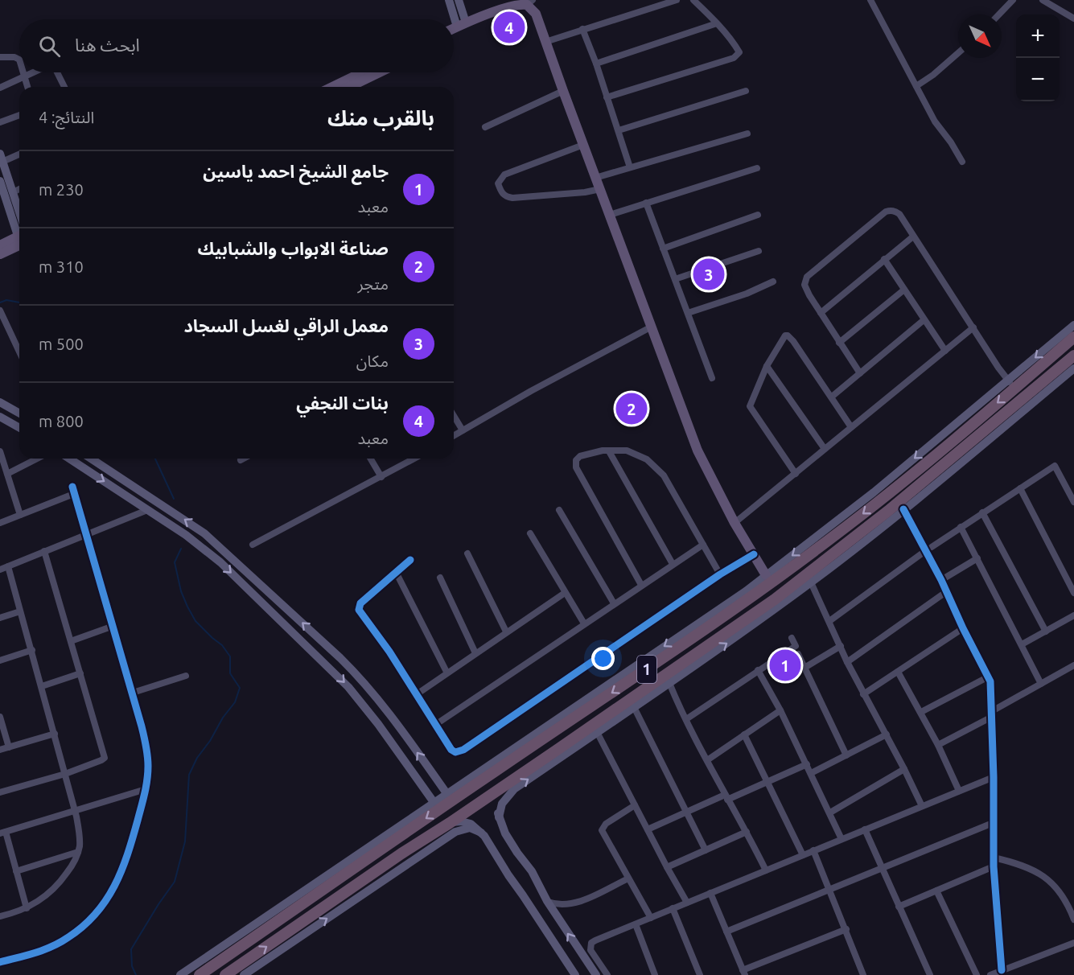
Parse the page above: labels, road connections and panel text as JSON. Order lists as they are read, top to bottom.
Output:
{
  "streets": {
    "highway": ["1"]
  },
  "north": "bottom right",
  "page": {
    "pins": [
      "4",
      "3",
      "2",
      "1"
    ],
    "map_buttons": ["+", "−"],
    "search": "ابحث هنا",
    "heading": ["بالقرب منك", "النتائج: 4"],
    "list": [
      {
        "mark": "1",
        "name": "جامع الشيخ احمد ياسين",
        "note": "معبد",
        "value": "230 m"
      },
      {
        "mark": "2",
        "name": "صناعة الابواب والشبابيك",
        "note": "متجر",
        "value": "310 m"
      },
      {
        "mark": "3",
        "name": "معمل الراقي لغسل السجاد",
        "note": "مكان",
        "value": "500 m"
      },
      {
        "mark": "4",
        "name": "بنات النجفي",
        "note": "معبد",
        "value": "800 m"
      }
    ]
  }
}
